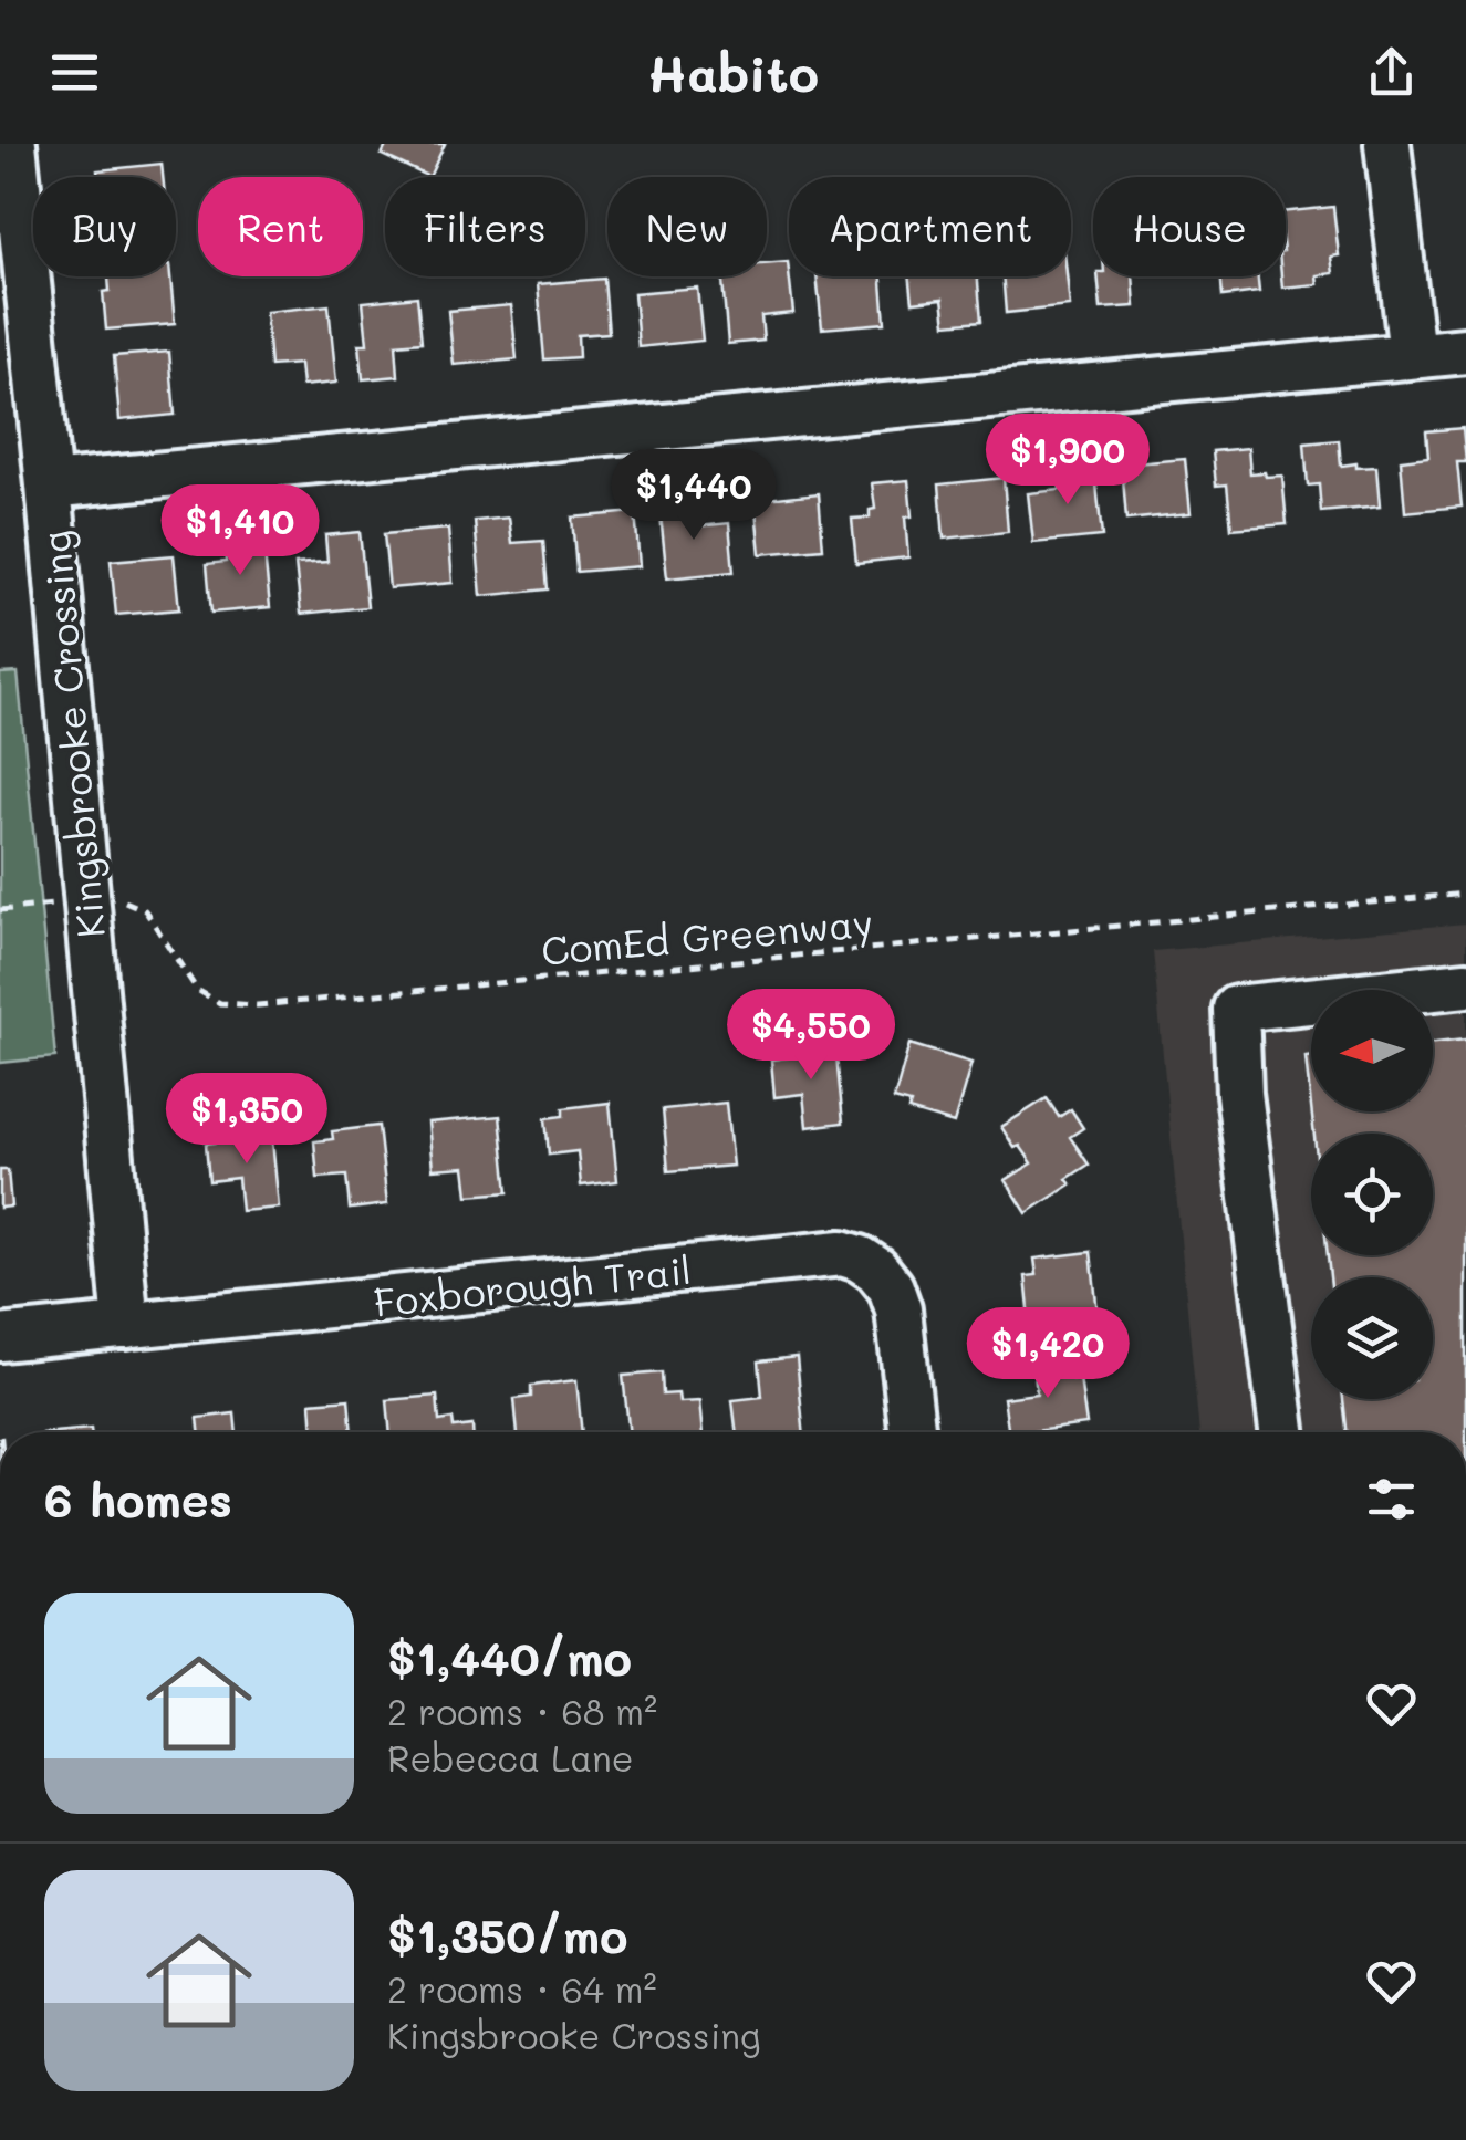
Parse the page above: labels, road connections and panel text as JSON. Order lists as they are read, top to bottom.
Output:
{
  "streets": {
    "street": ["Kingsbrooke Crossing", "Foxborough Trail"],
    "path": ["ComEd Greenway"]
  },
  "crossings": [
    ["Kingsbrooke Crossing", "ComEd Greenway"],
    ["Kingsbrooke Crossing", "Foxborough Trail"]
  ],
  "north": "left",
  "page": {
    "header": "Habito",
    "chip": [
      "Buy",
      "Rent",
      "Filters",
      "New",
      "Apartment",
      "House"
    ],
    "price": [
      "$1,900",
      "$1,440",
      "$1,410",
      "$4,550",
      "$1,350",
      "$1,420"
    ],
    "heading": "6 homes",
    "list": [
      {
        "name": "$1,440/mo",
        "note": "2 rooms · 68 m² · Rebecca Lane"
      },
      {
        "name": "$1,350/mo",
        "note": "2 rooms · 64 m² · Kingsbrooke Crossing"
      }
    ]
  }
}
